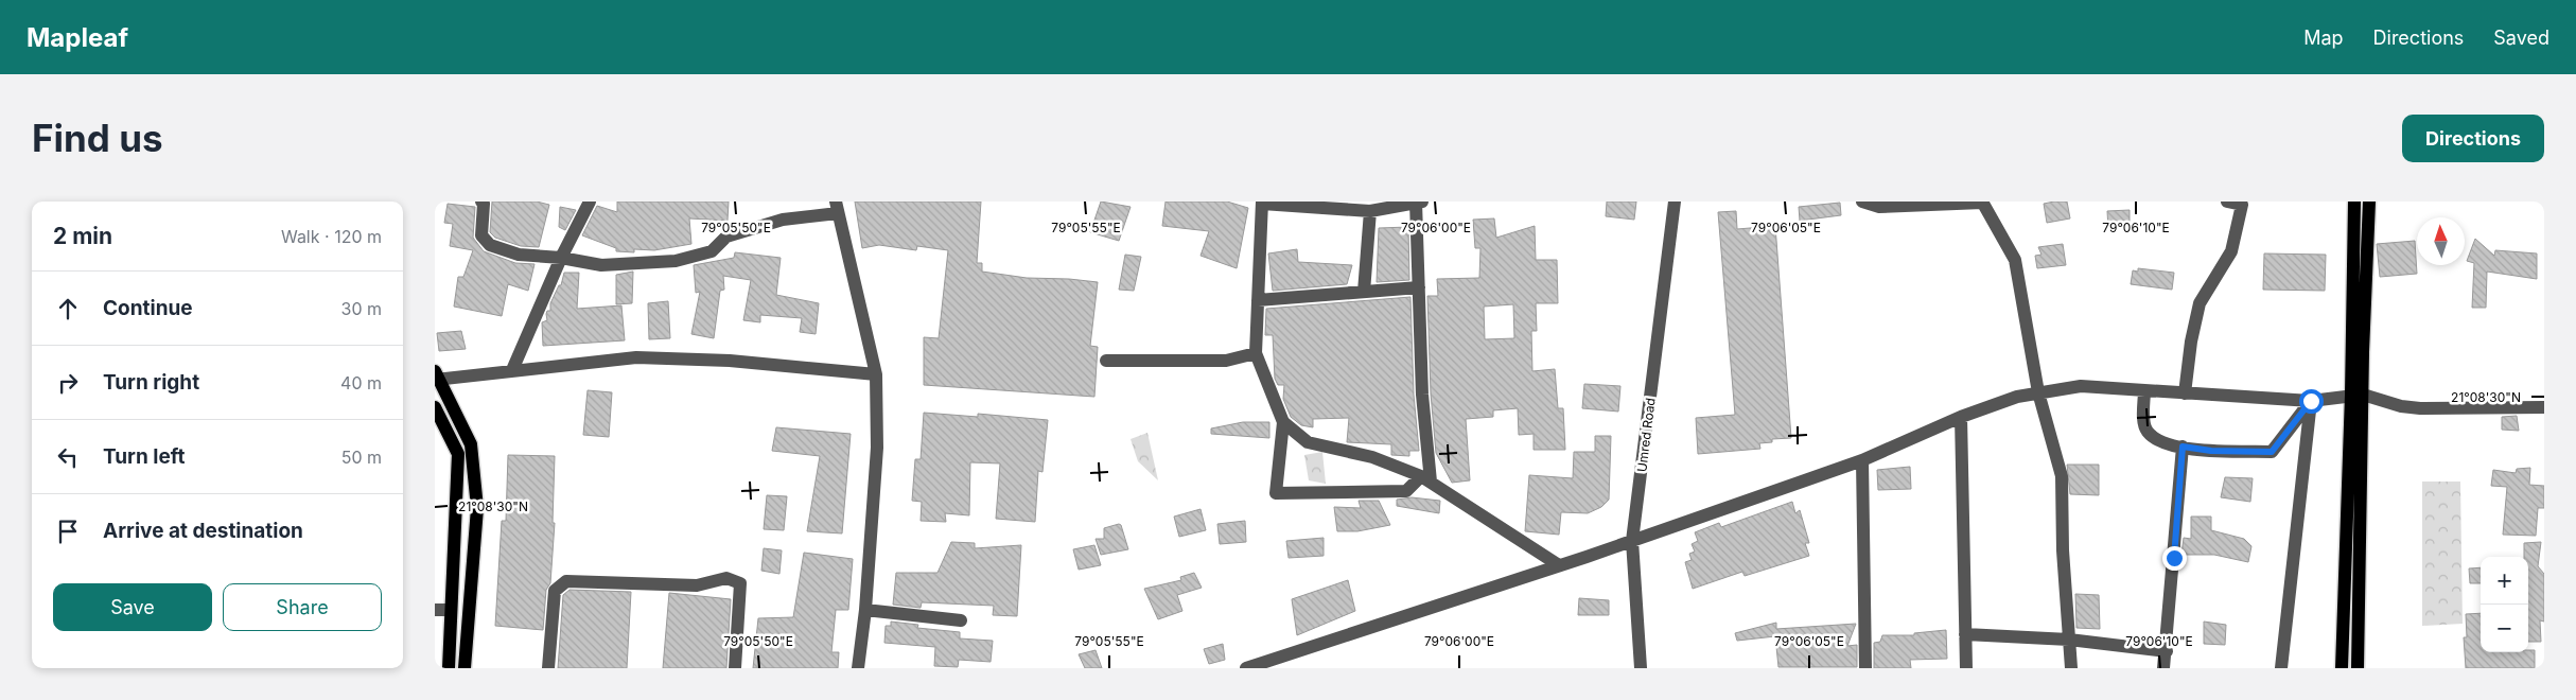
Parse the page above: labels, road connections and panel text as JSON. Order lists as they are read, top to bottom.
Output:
{
  "streets": {
    "street": ["Umred Road"]
  },
  "north": "top",
  "page": {
    "header": "Mapleaf",
    "nav": ["Map", "Directions", "Saved"],
    "buttons": [
      "Directions",
      ["Save", "Share"]
    ],
    "title": "Find us",
    "heading": ["2 min", "Walk · 120 m"],
    "list": [
      ["Continue", "30 m"],
      ["Turn right", "40 m"],
      ["Turn left", "50 m"],
      "Arrive at destination"
    ],
    "map_buttons": ["+", "−"]
  },
  "coordinates": [
    "79°05'50\"E",
    "79°05'55\"E",
    "79°06'00\"E",
    "79°06'05\"E",
    "79°06'10\"E",
    "21°08'30\"N"
  ]
}
